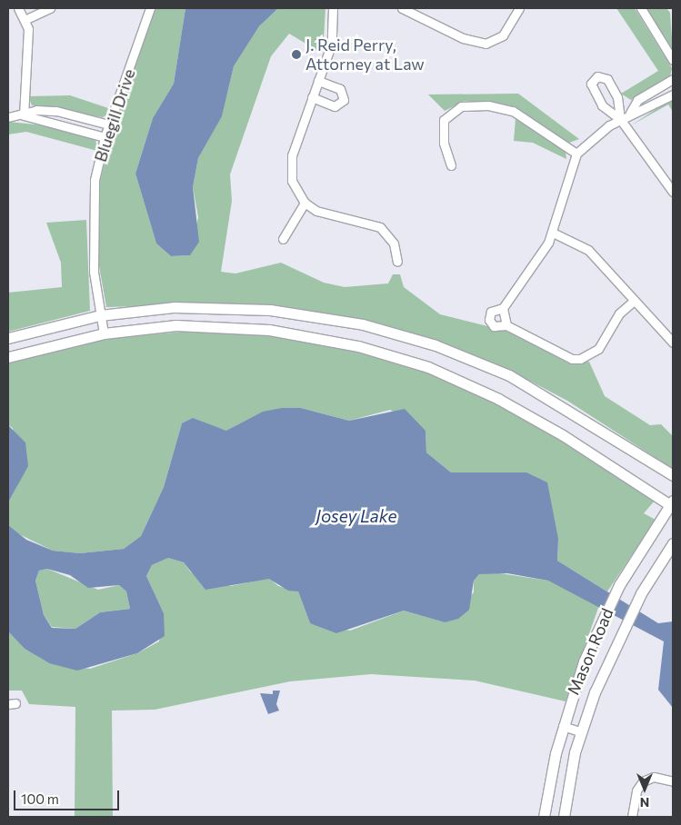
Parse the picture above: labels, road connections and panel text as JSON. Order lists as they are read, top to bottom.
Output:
{
  "streets": {
    "main road": ["Mason Road"],
    "street": ["Bluegill Drive"]
  },
  "water": ["Josey Lake"],
  "places": ["J. Reid Perry, Attorney at Law"],
  "scale_bar": "100 m",
  "north": "bottom"
}
